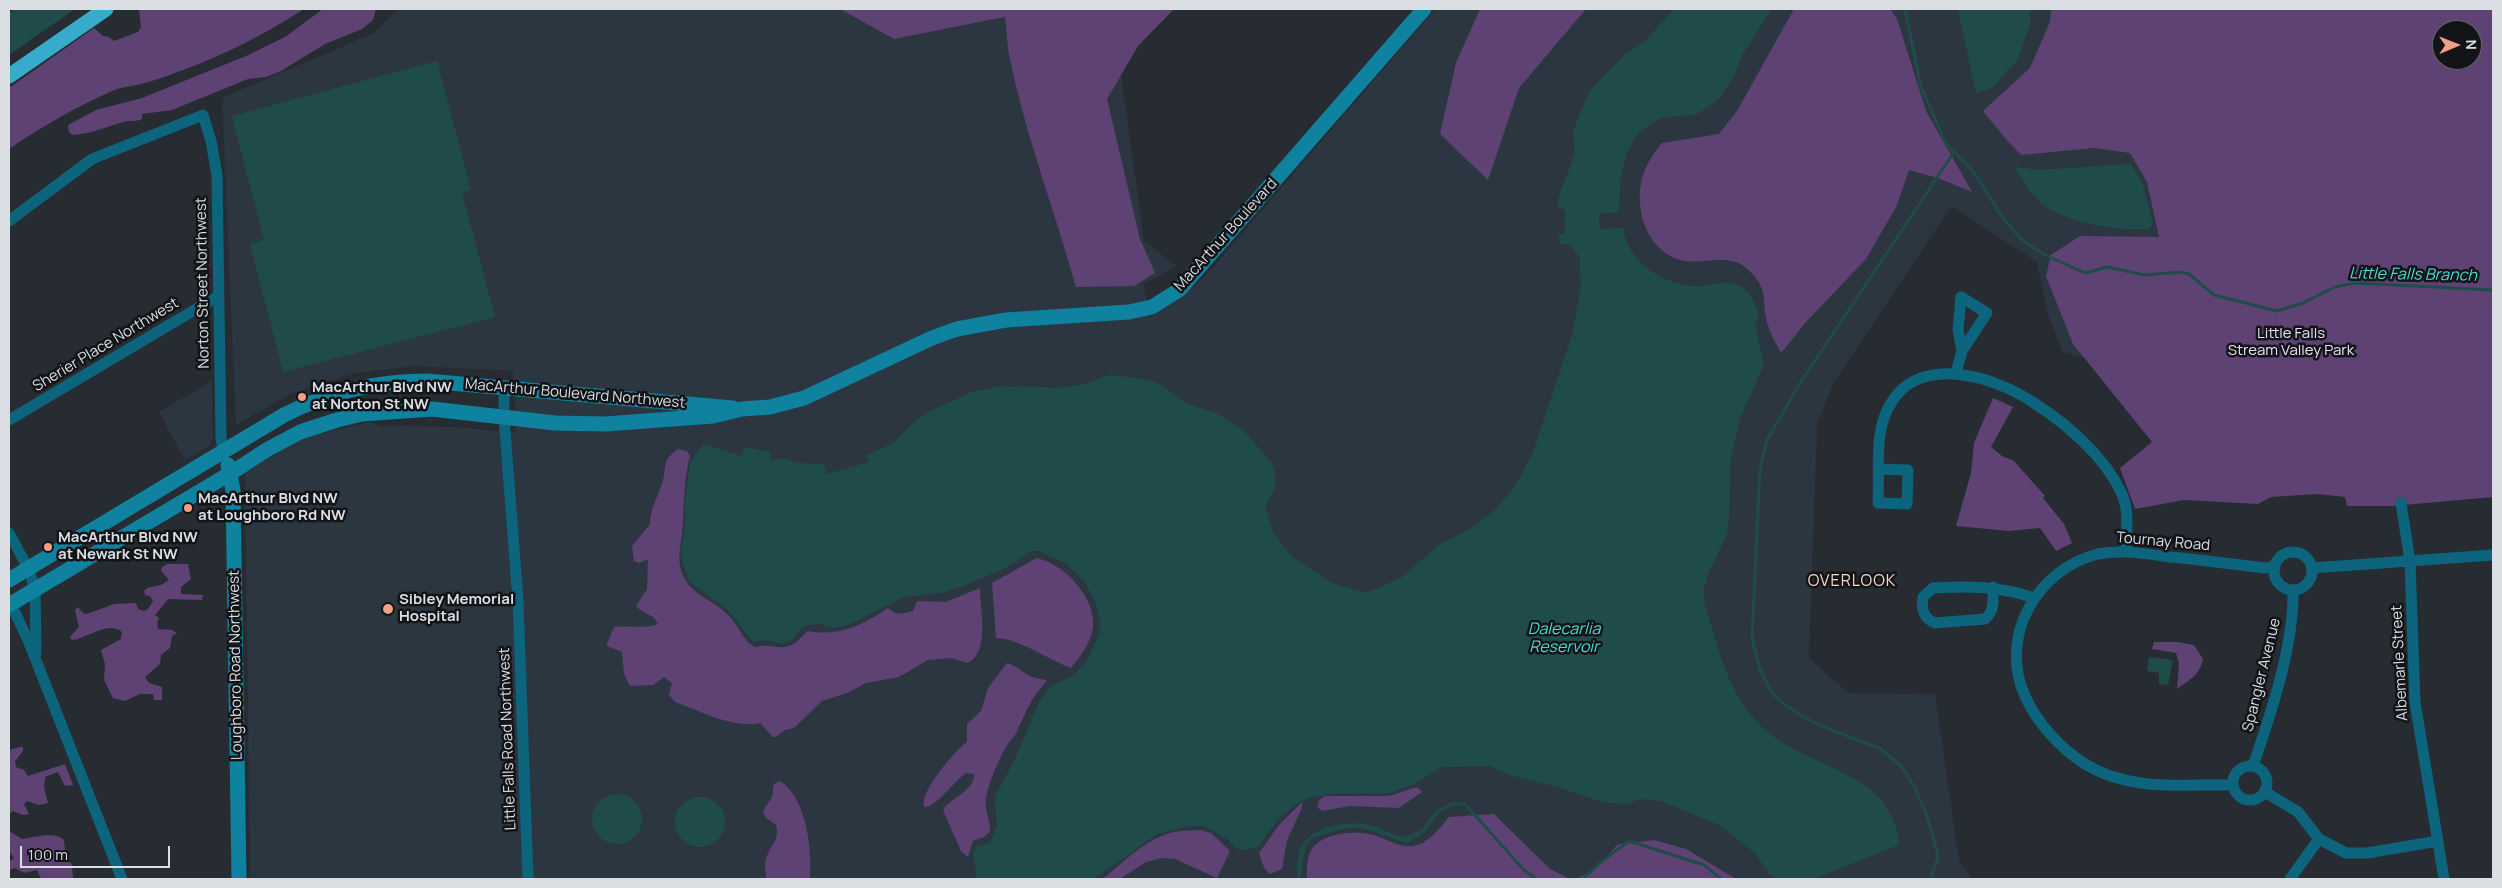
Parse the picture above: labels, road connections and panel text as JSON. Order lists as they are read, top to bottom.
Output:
{
  "streets": {
    "main road": ["MacArthur Boulevard", "MacArthur Boulevard Northwest", "Loughboro Road Northwest"],
    "street": [
      "Norton Street Northwest",
      "Sherier Place Northwest",
      "Tournay Road",
      "Albemarle Street",
      "Spangler Avenue",
      "Little Falls Road Northwest"
    ]
  },
  "crossings": [
    ["MacArthur Boulevard", "MacArthur Boulevard Northwest"],
    ["Norton Street Northwest", "Sherier Place Northwest"],
    ["Norton Street Northwest", "MacArthur Boulevard Northwest"],
    ["Norton Street Northwest", "Loughboro Road Northwest"],
    ["MacArthur Boulevard Northwest", "Loughboro Road Northwest"],
    ["MacArthur Boulevard Northwest", "Little Falls Road Northwest"],
    ["Tournay Road", "Spangler Avenue"]
  ],
  "districts": ["OVERLOOK"],
  "water": ["Little Falls Branch", "Dalecarlia Reservoir"],
  "parks": ["Little Falls Stream Valley Park"],
  "places": [
    "MacArthur Blvd NW at Norton St NW",
    "MacArthur Blvd NW at Loughboro Rd NW",
    "MacArthur Blvd NW at Newark St NW",
    "Sibley Memorial Hospital"
  ],
  "scale_bar": "100 m",
  "north": "right"
}
